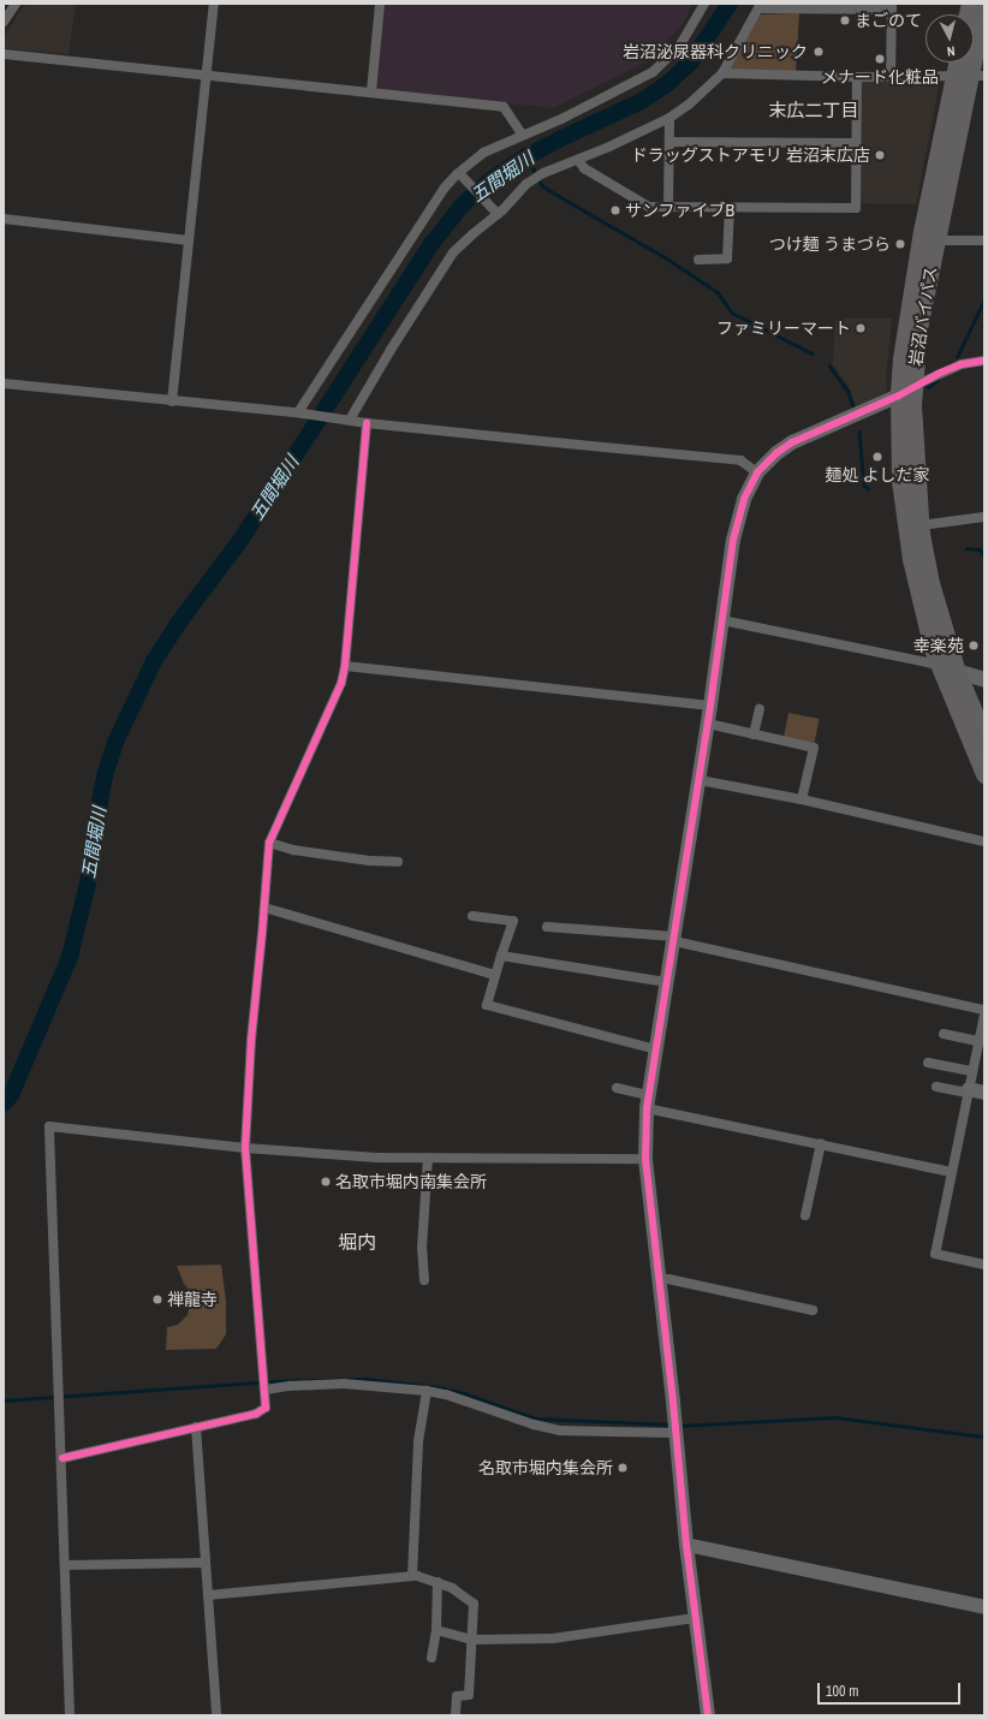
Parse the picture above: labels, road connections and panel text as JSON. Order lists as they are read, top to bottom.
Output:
{
  "streets": {
    "highway": ["岩沼バイパス"]
  },
  "districts": ["末広二丁目", "堀内"],
  "water": ["五間堀川"],
  "places": [
    "まごのて",
    "岩沼泌尿器科クリニック",
    "メナード化粧品",
    "ドラッグストアモリ 岩沼末広店",
    "サンファイブB",
    "つけ麺 うまづら",
    "ファミリーマート",
    "麺処 よしだ家",
    "幸楽苑",
    "名取市堀内南集会所",
    "禅龍寺",
    "名取市堀内集会所"
  ],
  "scale_bar": "100 m",
  "north": "bottom"
}
